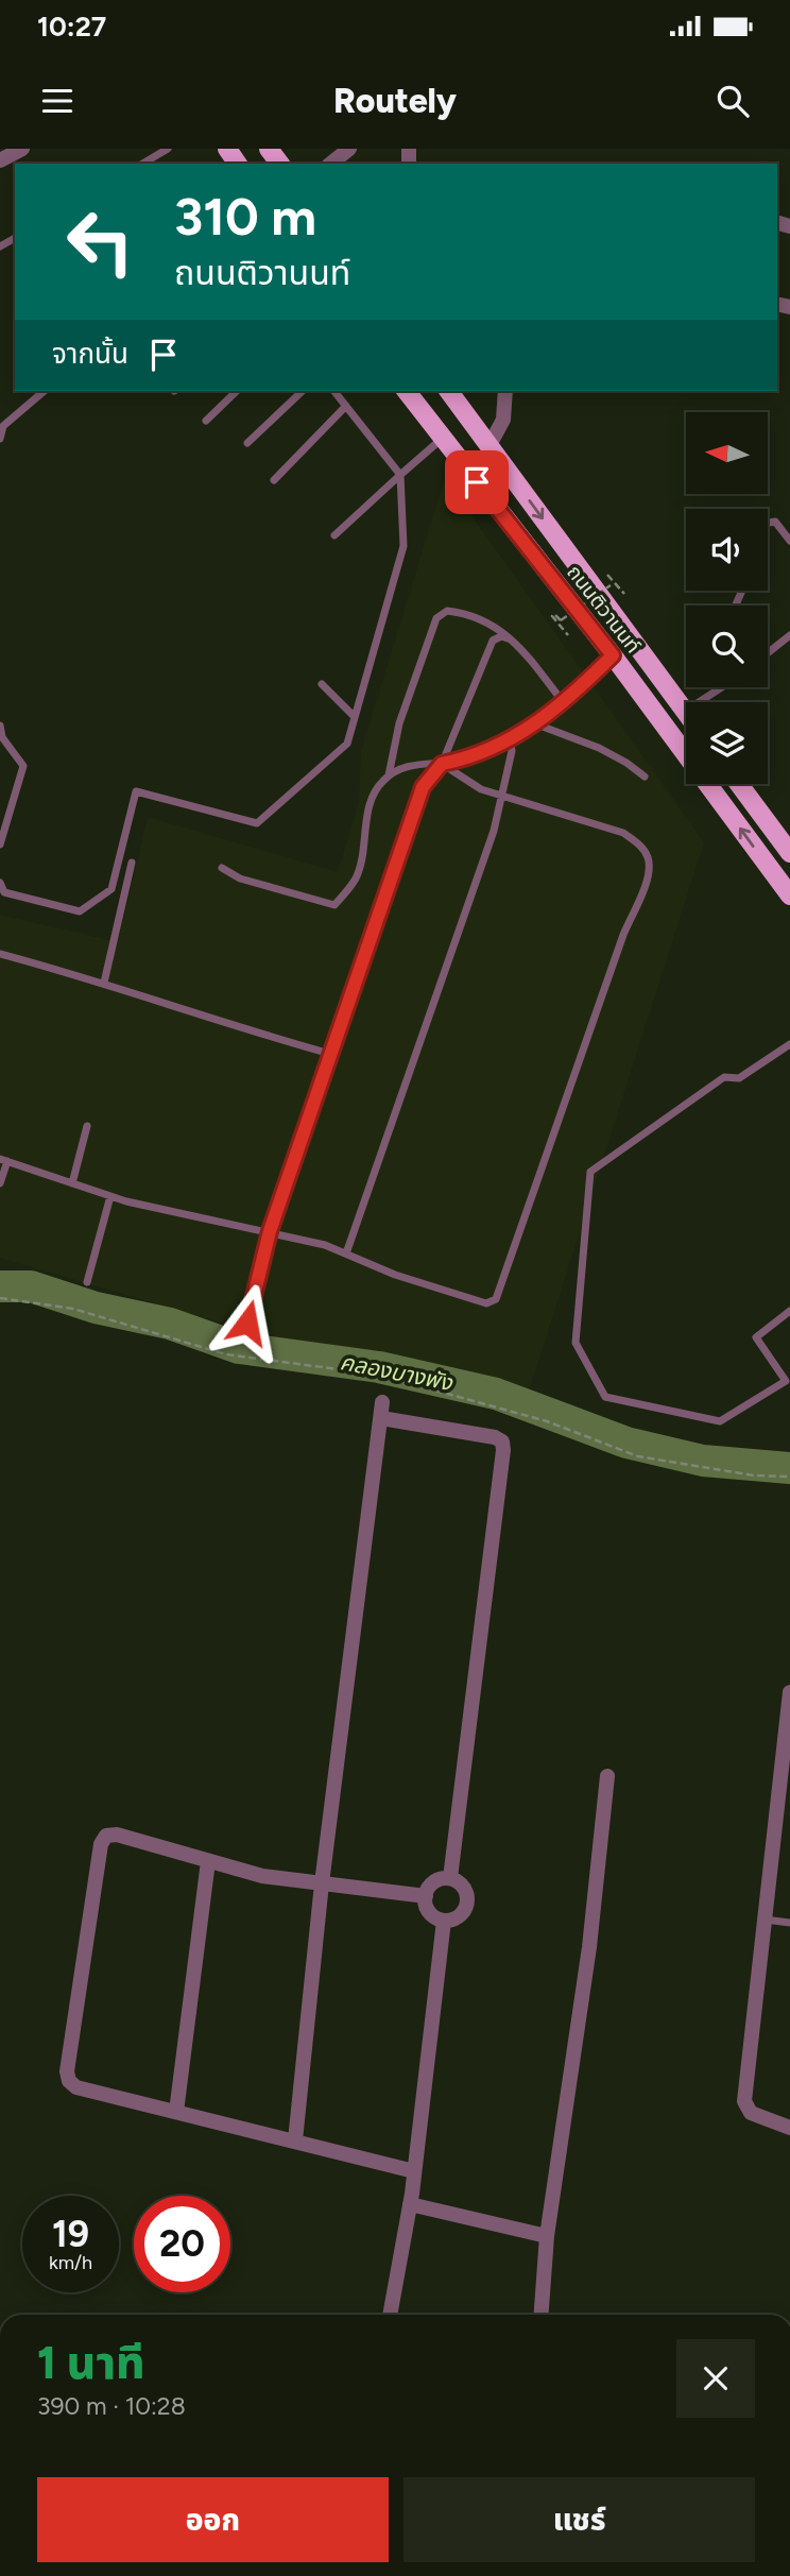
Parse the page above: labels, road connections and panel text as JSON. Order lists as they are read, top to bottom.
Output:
{
  "streets": {
    "main road": ["ถนนติวานนท์"]
  },
  "water": ["คลองบางพัง"],
  "north": "left",
  "page": {
    "status": "10:27",
    "header": "Routely",
    "turn": ["310 m", "ถนนติวานนท์"],
    "then": "จากนั้น",
    "speed": "19 km/h",
    "limit": "20",
    "heading": ["1 นาที", "390 m · 10:28"],
    "buttons": ["ออก", "แชร์"]
  }
}
